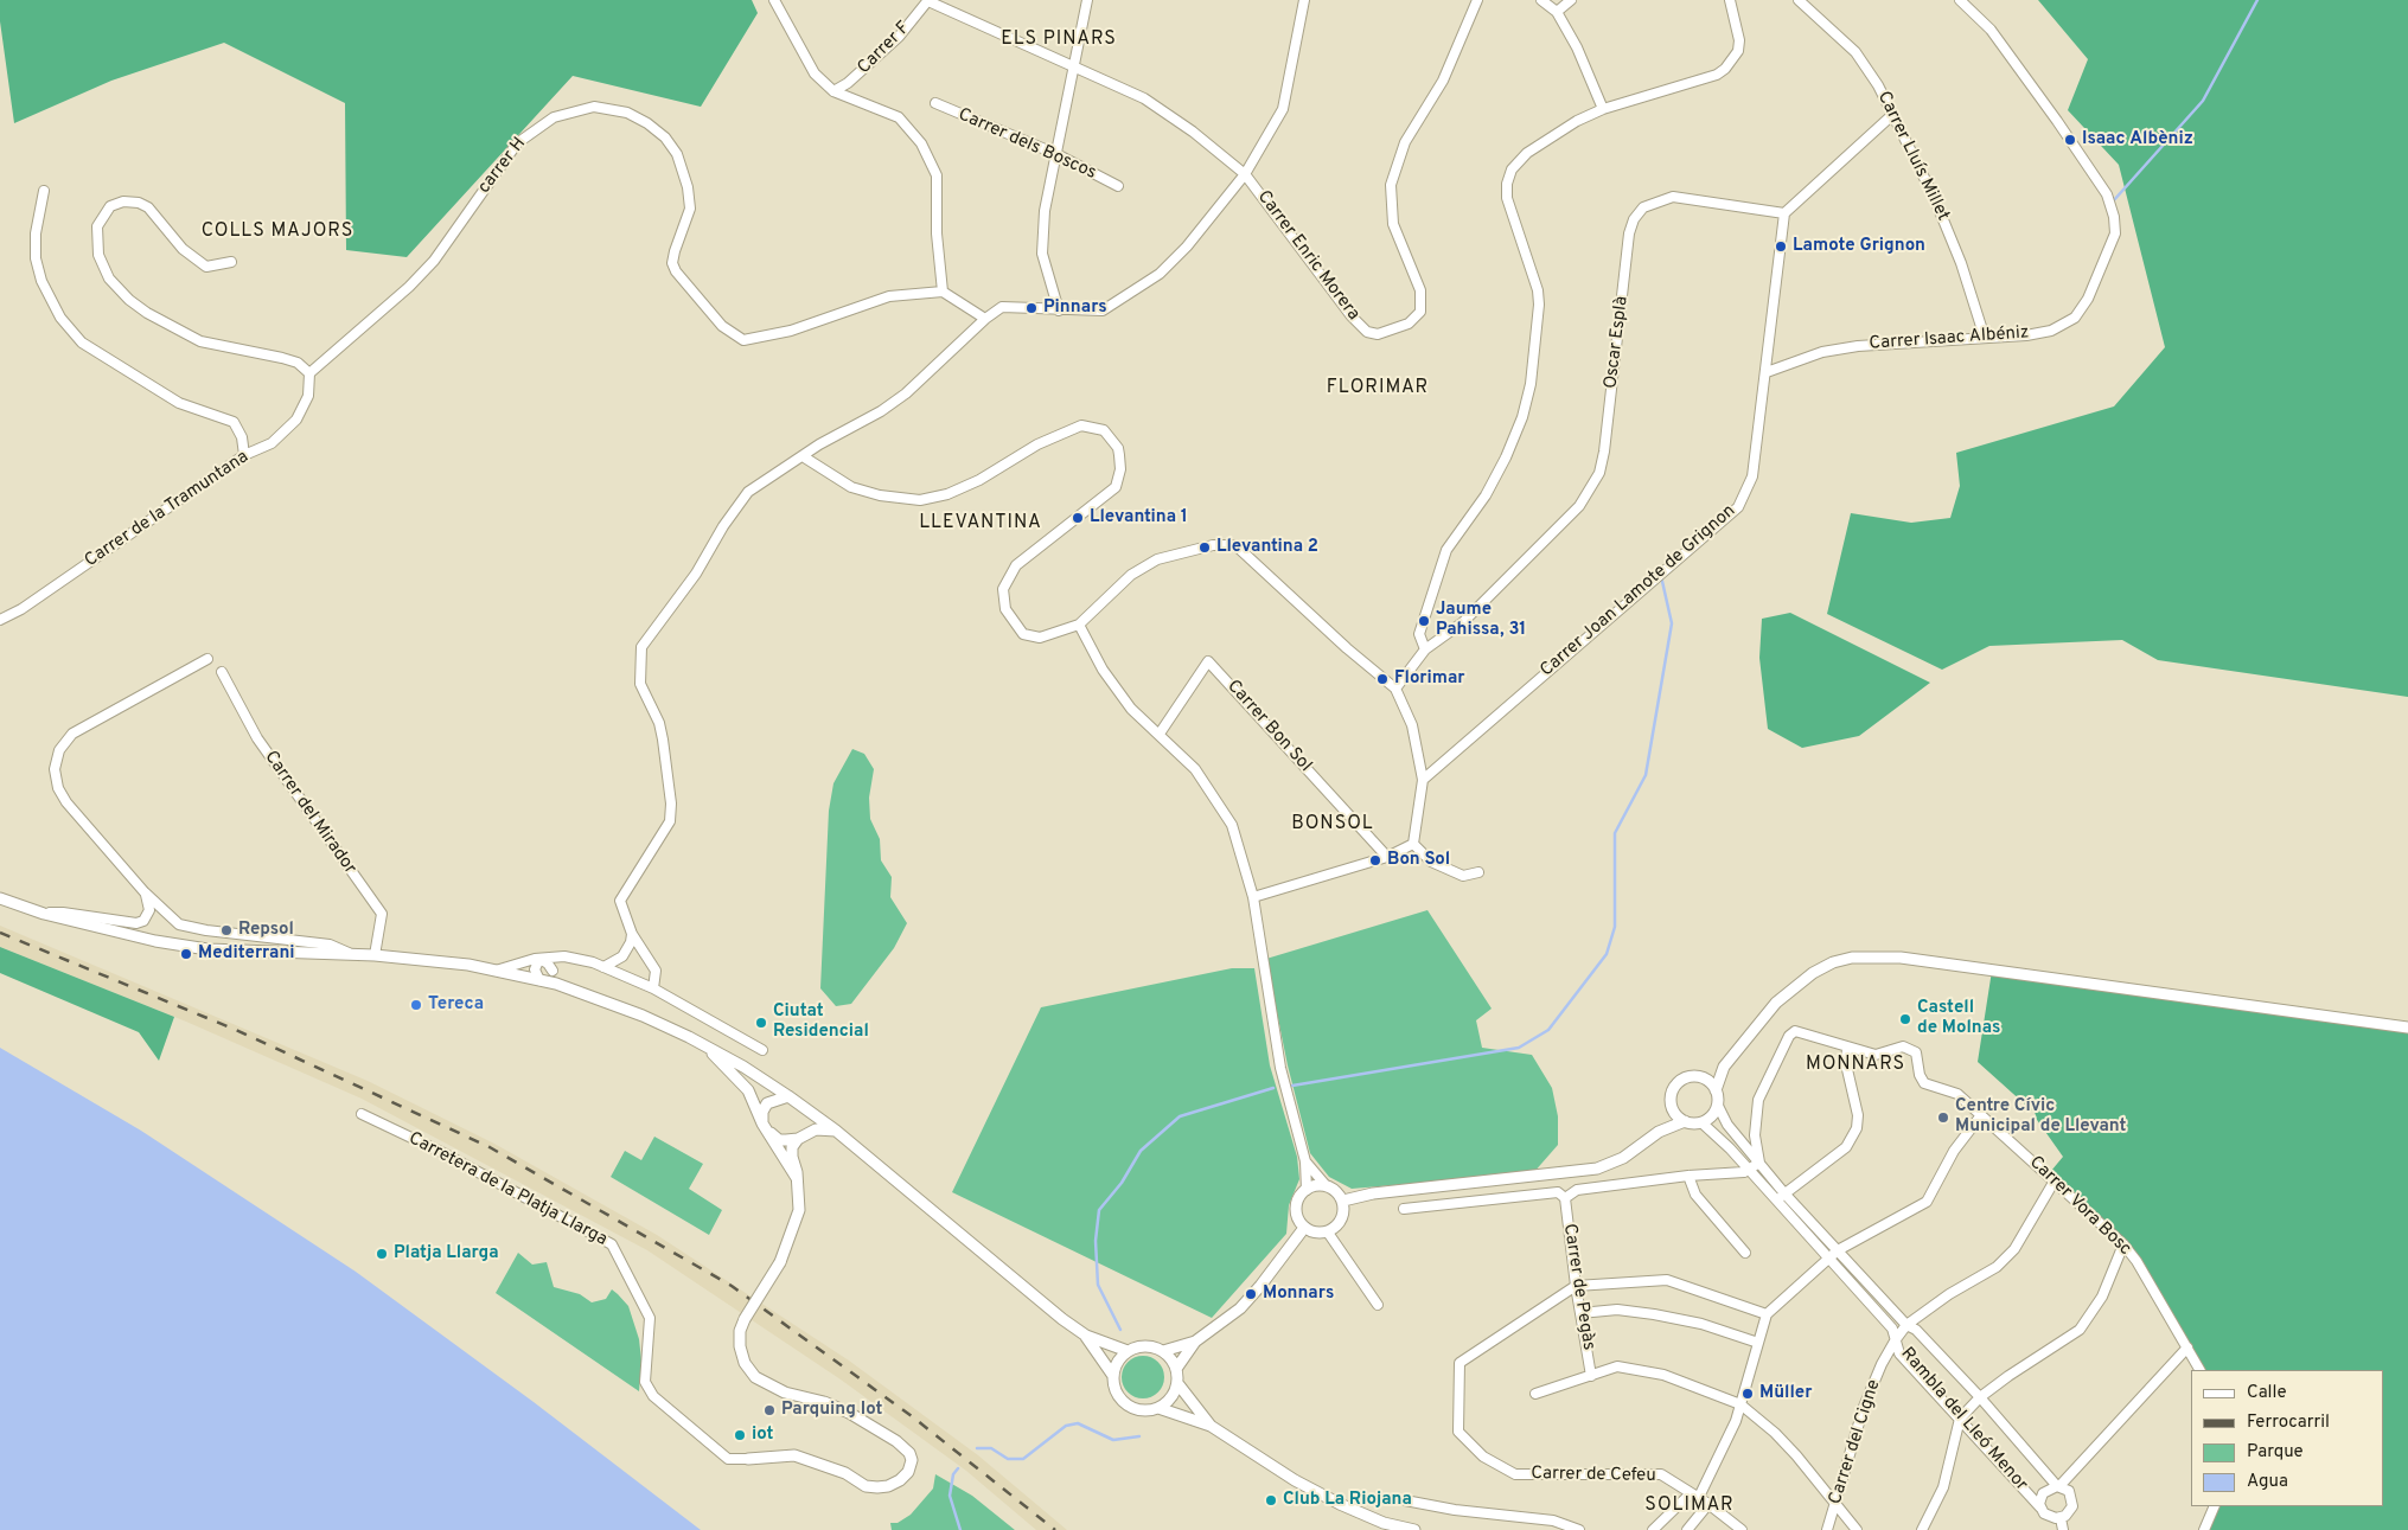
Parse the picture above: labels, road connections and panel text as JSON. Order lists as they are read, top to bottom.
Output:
{
  "streets": {
    "street": [
      "Carrer F",
      "Carrer dels Boscos",
      "Carrer Lluís Millet",
      "carrer H",
      "Carrer Enric Morera",
      "Carrer Isaac Albéniz",
      "Oscar Esplà",
      "Carrer de la Tramuntana",
      "Carrer Joan Lamote de Grignon",
      "Carrer Bon Sol",
      "Carrer del Mirador",
      "Carretera de la Platja Llarga",
      "Carrer Vora Bosc",
      "Carrer de Pegàs",
      "Rambla del Lleó Menor",
      "Carrer del Cigne",
      "Carrer de Cefeu"
    ]
  },
  "crossings": [
    ["Carrer Lluís Millet", "Carrer Isaac Albéniz"],
    ["carrer H", "Carrer de la Tramuntana"],
    ["Carrer Isaac Albéniz", "Carrer Joan Lamote de Grignon"],
    ["Oscar Esplà", "Carrer Joan Lamote de Grignon"],
    ["Carrer Vora Bosc", "Carrer del Cigne"],
    ["Carrer de Pegàs", "Carrer de Cefeu"],
    ["Rambla del Lleó Menor", "Carrer del Cigne"]
  ],
  "districts": [
    "ELS PINARS",
    "COLLS MAJORS",
    "FLORIMAR",
    "LLEVANTINA",
    "BONSOL",
    "MONNARS",
    "SOLIMAR"
  ],
  "places": [
    "Isaac Albèniz",
    "Lamote Grignon",
    "Pinnars",
    "Llevantina 1",
    "Llevantina 2",
    "Jaume Pahissa, 31",
    "Florimar",
    "Bon Sol",
    "Repsol",
    "Mediterrani",
    "Tereca",
    "Castell de Molnas",
    "Ciutat Residencial",
    "Centre Cívic Municipal de Llevant",
    "Platja Llarga",
    "Monnars",
    "Müller",
    "Parquing Iot",
    "iot",
    "Club La Riojana"
  ],
  "legend": [
    "Calle",
    "Ferrocarril",
    "Parque",
    "Agua"
  ]
}
